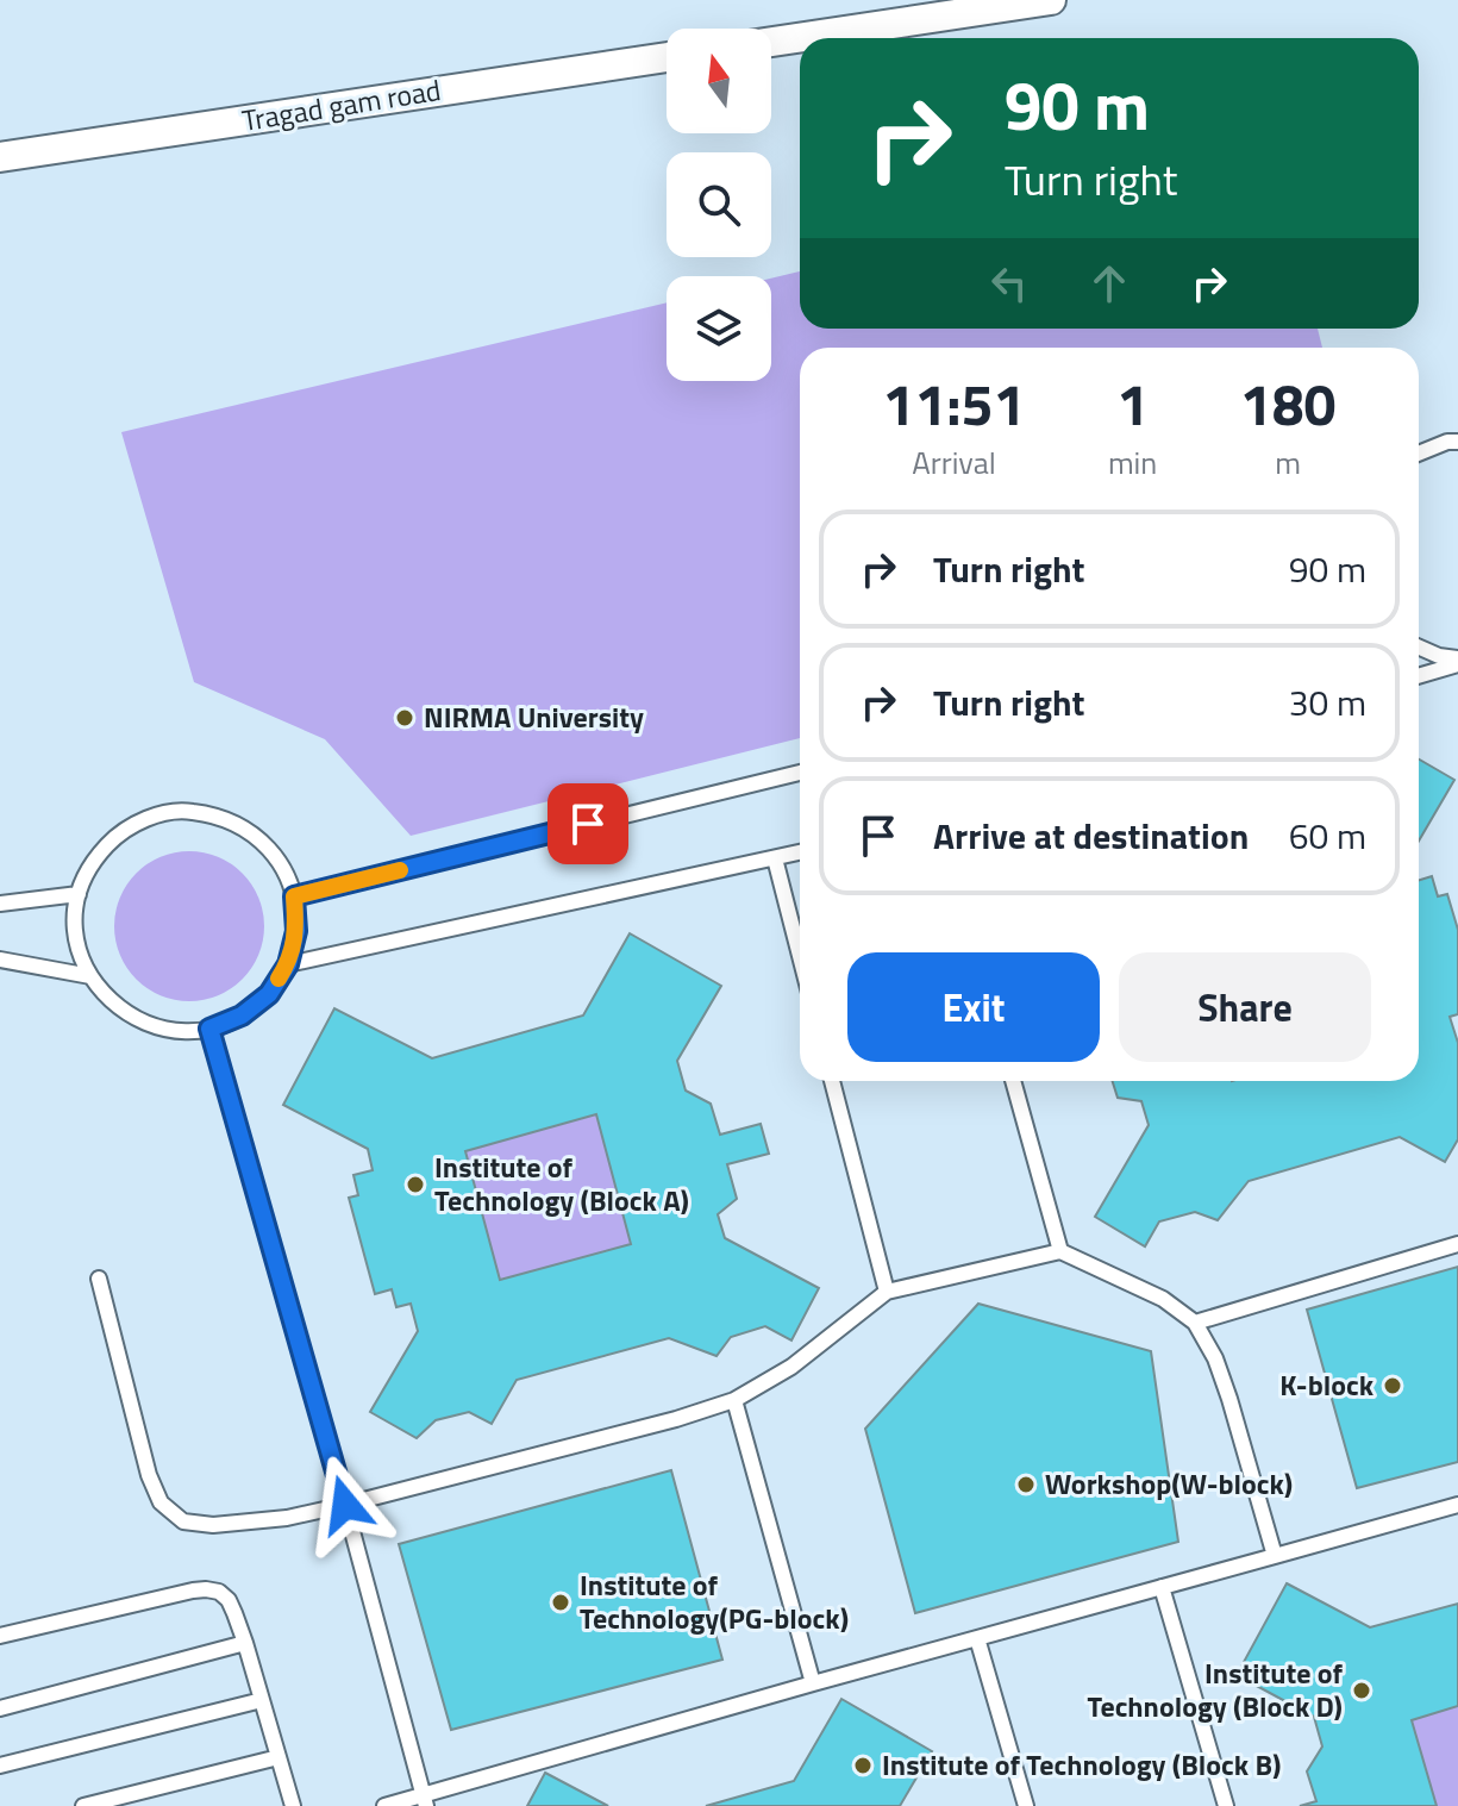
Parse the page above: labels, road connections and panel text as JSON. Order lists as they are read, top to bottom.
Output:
{
  "streets": {
    "street": ["Tragad gam road"]
  },
  "places": [
    "NIRMA University",
    "Institute of Technology (Block A)",
    "K-block",
    "Workshop(W-block)",
    "Institute of Technology(PG-block)",
    "Institute of Technology (Block D)",
    "Institute of Technology (Block B)"
  ],
  "north": "top",
  "page": {
    "turn": ["90 m", "Turn right"],
    "eta": [
      "11:51",
      "Arrival",
      "1",
      "min",
      "180",
      "m"
    ],
    "list": [
      {
        "name": "Turn right",
        "value": "90 m"
      },
      {
        "name": "Turn right",
        "value": "30 m"
      },
      {
        "name": "Arrive at destination",
        "value": "60 m"
      }
    ],
    "buttons": ["Exit", "Share"]
  }
}
